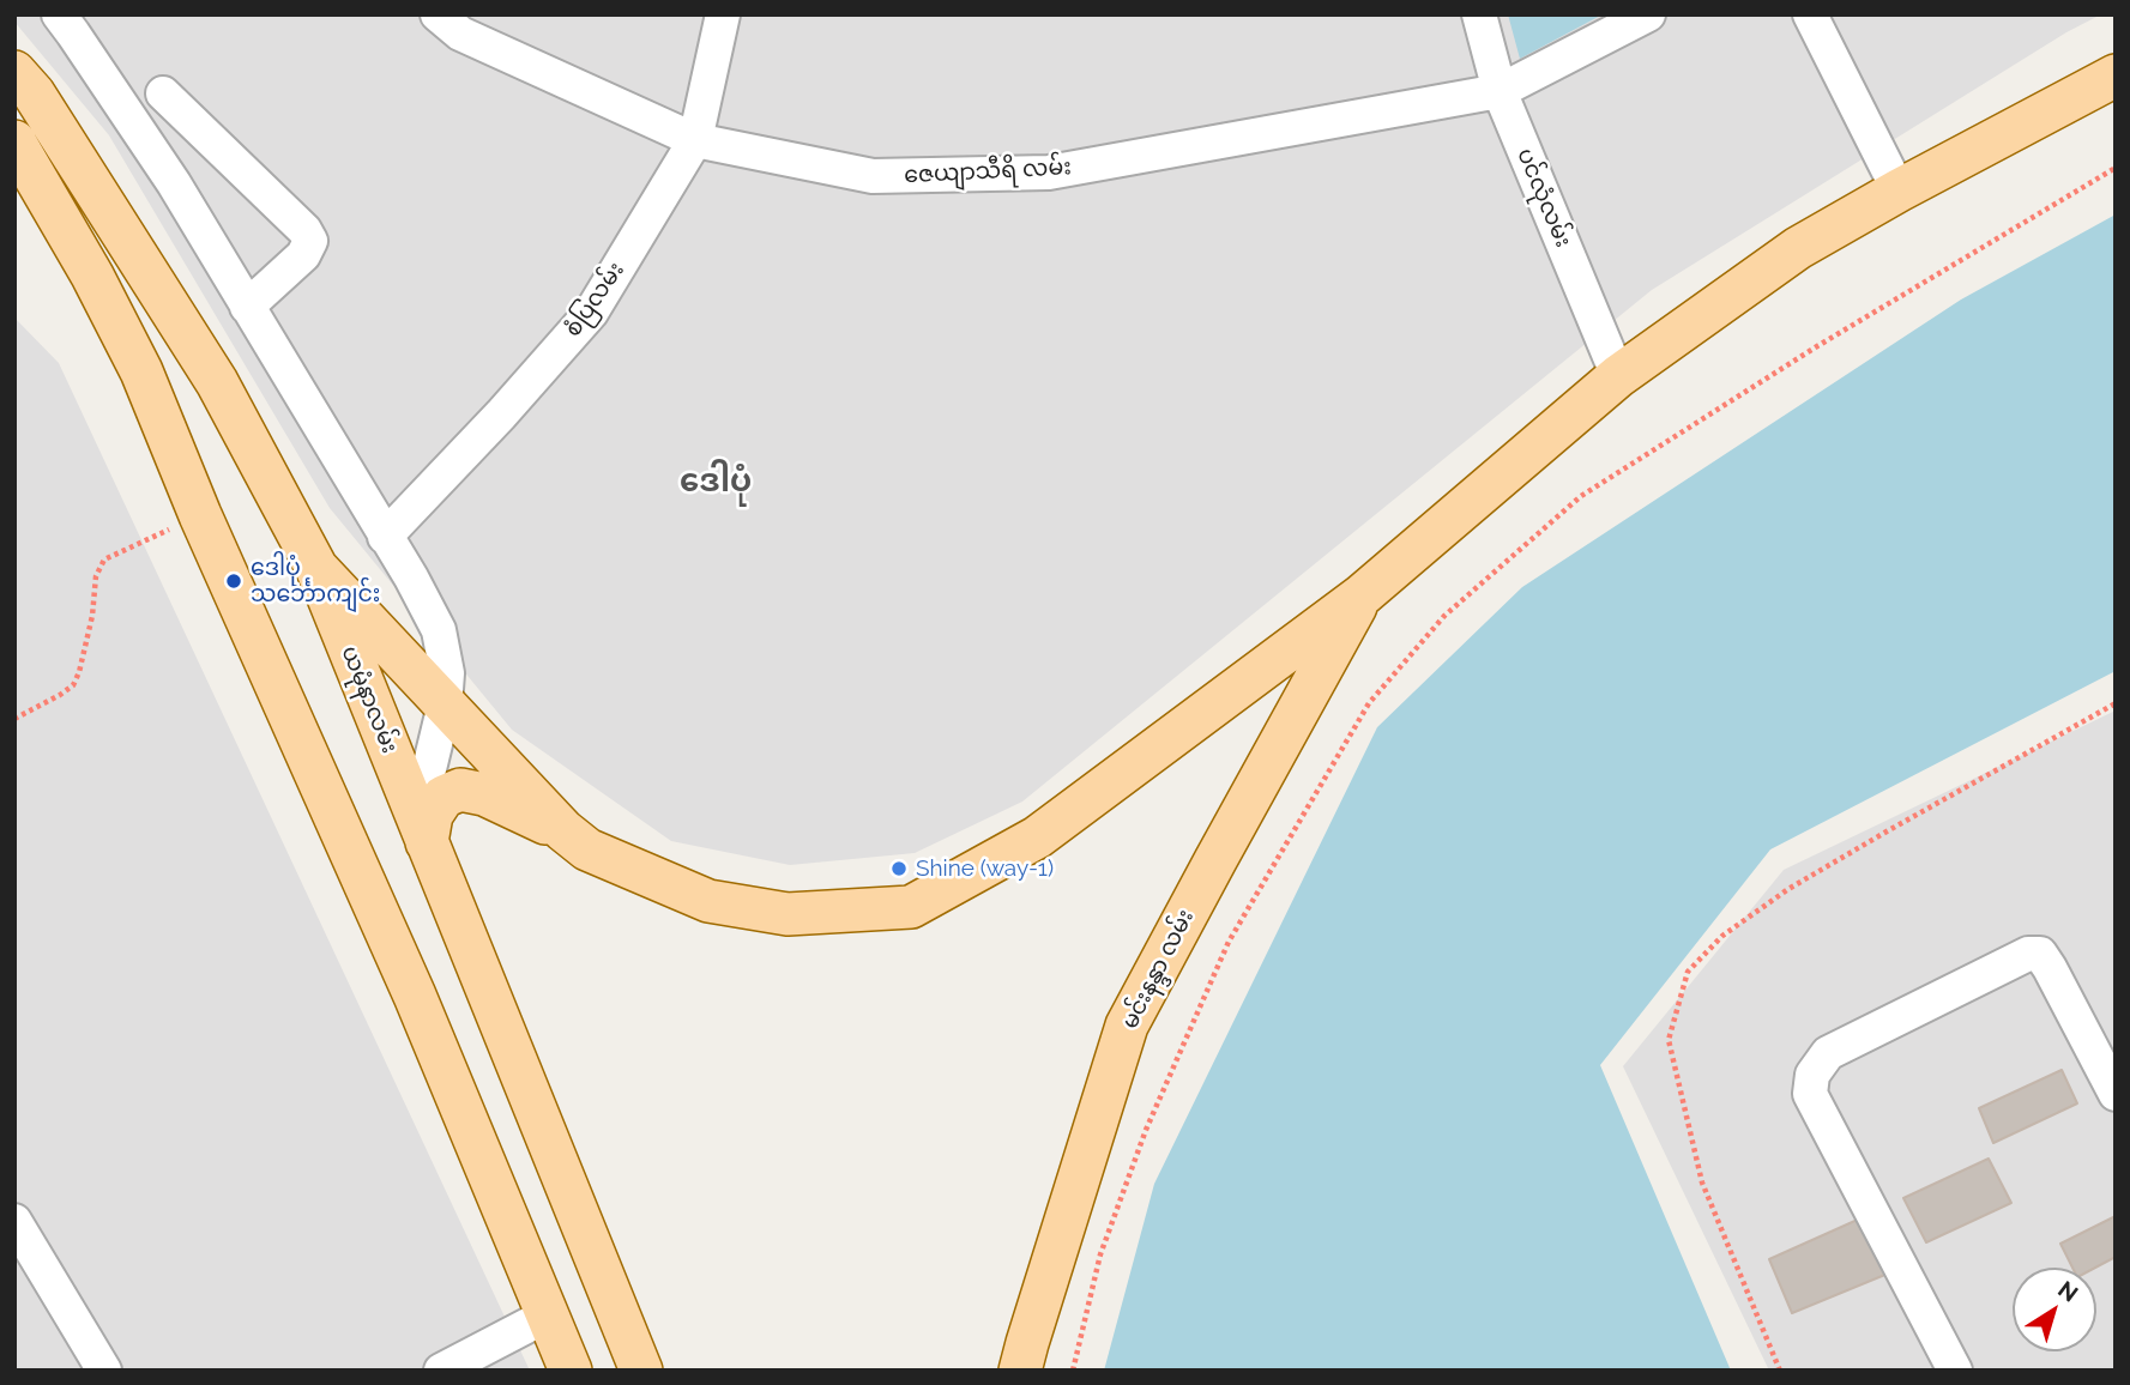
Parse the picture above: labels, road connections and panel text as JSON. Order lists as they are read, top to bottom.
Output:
{
  "streets": {
    "main road": ["ယမုံနာလမ်း", "မင်းနန္ဒာ လမ်း"],
    "street": ["ဇေယျာသီရိ လမ်း", "ပင်လုံလမ်း", "စံပြလမ်း"]
  },
  "crossings": [
    ["ဇေယျာသီရိ လမ်း", "ပင်လုံလမ်း"],
    ["ဇေယျာသီရိ လမ်း", "စံပြလမ်း"]
  ],
  "districts": ["ဒေါပုံ"],
  "places": ["ဒေါပုံ သင်္ဘောကျင်း", "Shine (way-1)"],
  "north": "top right"
}
